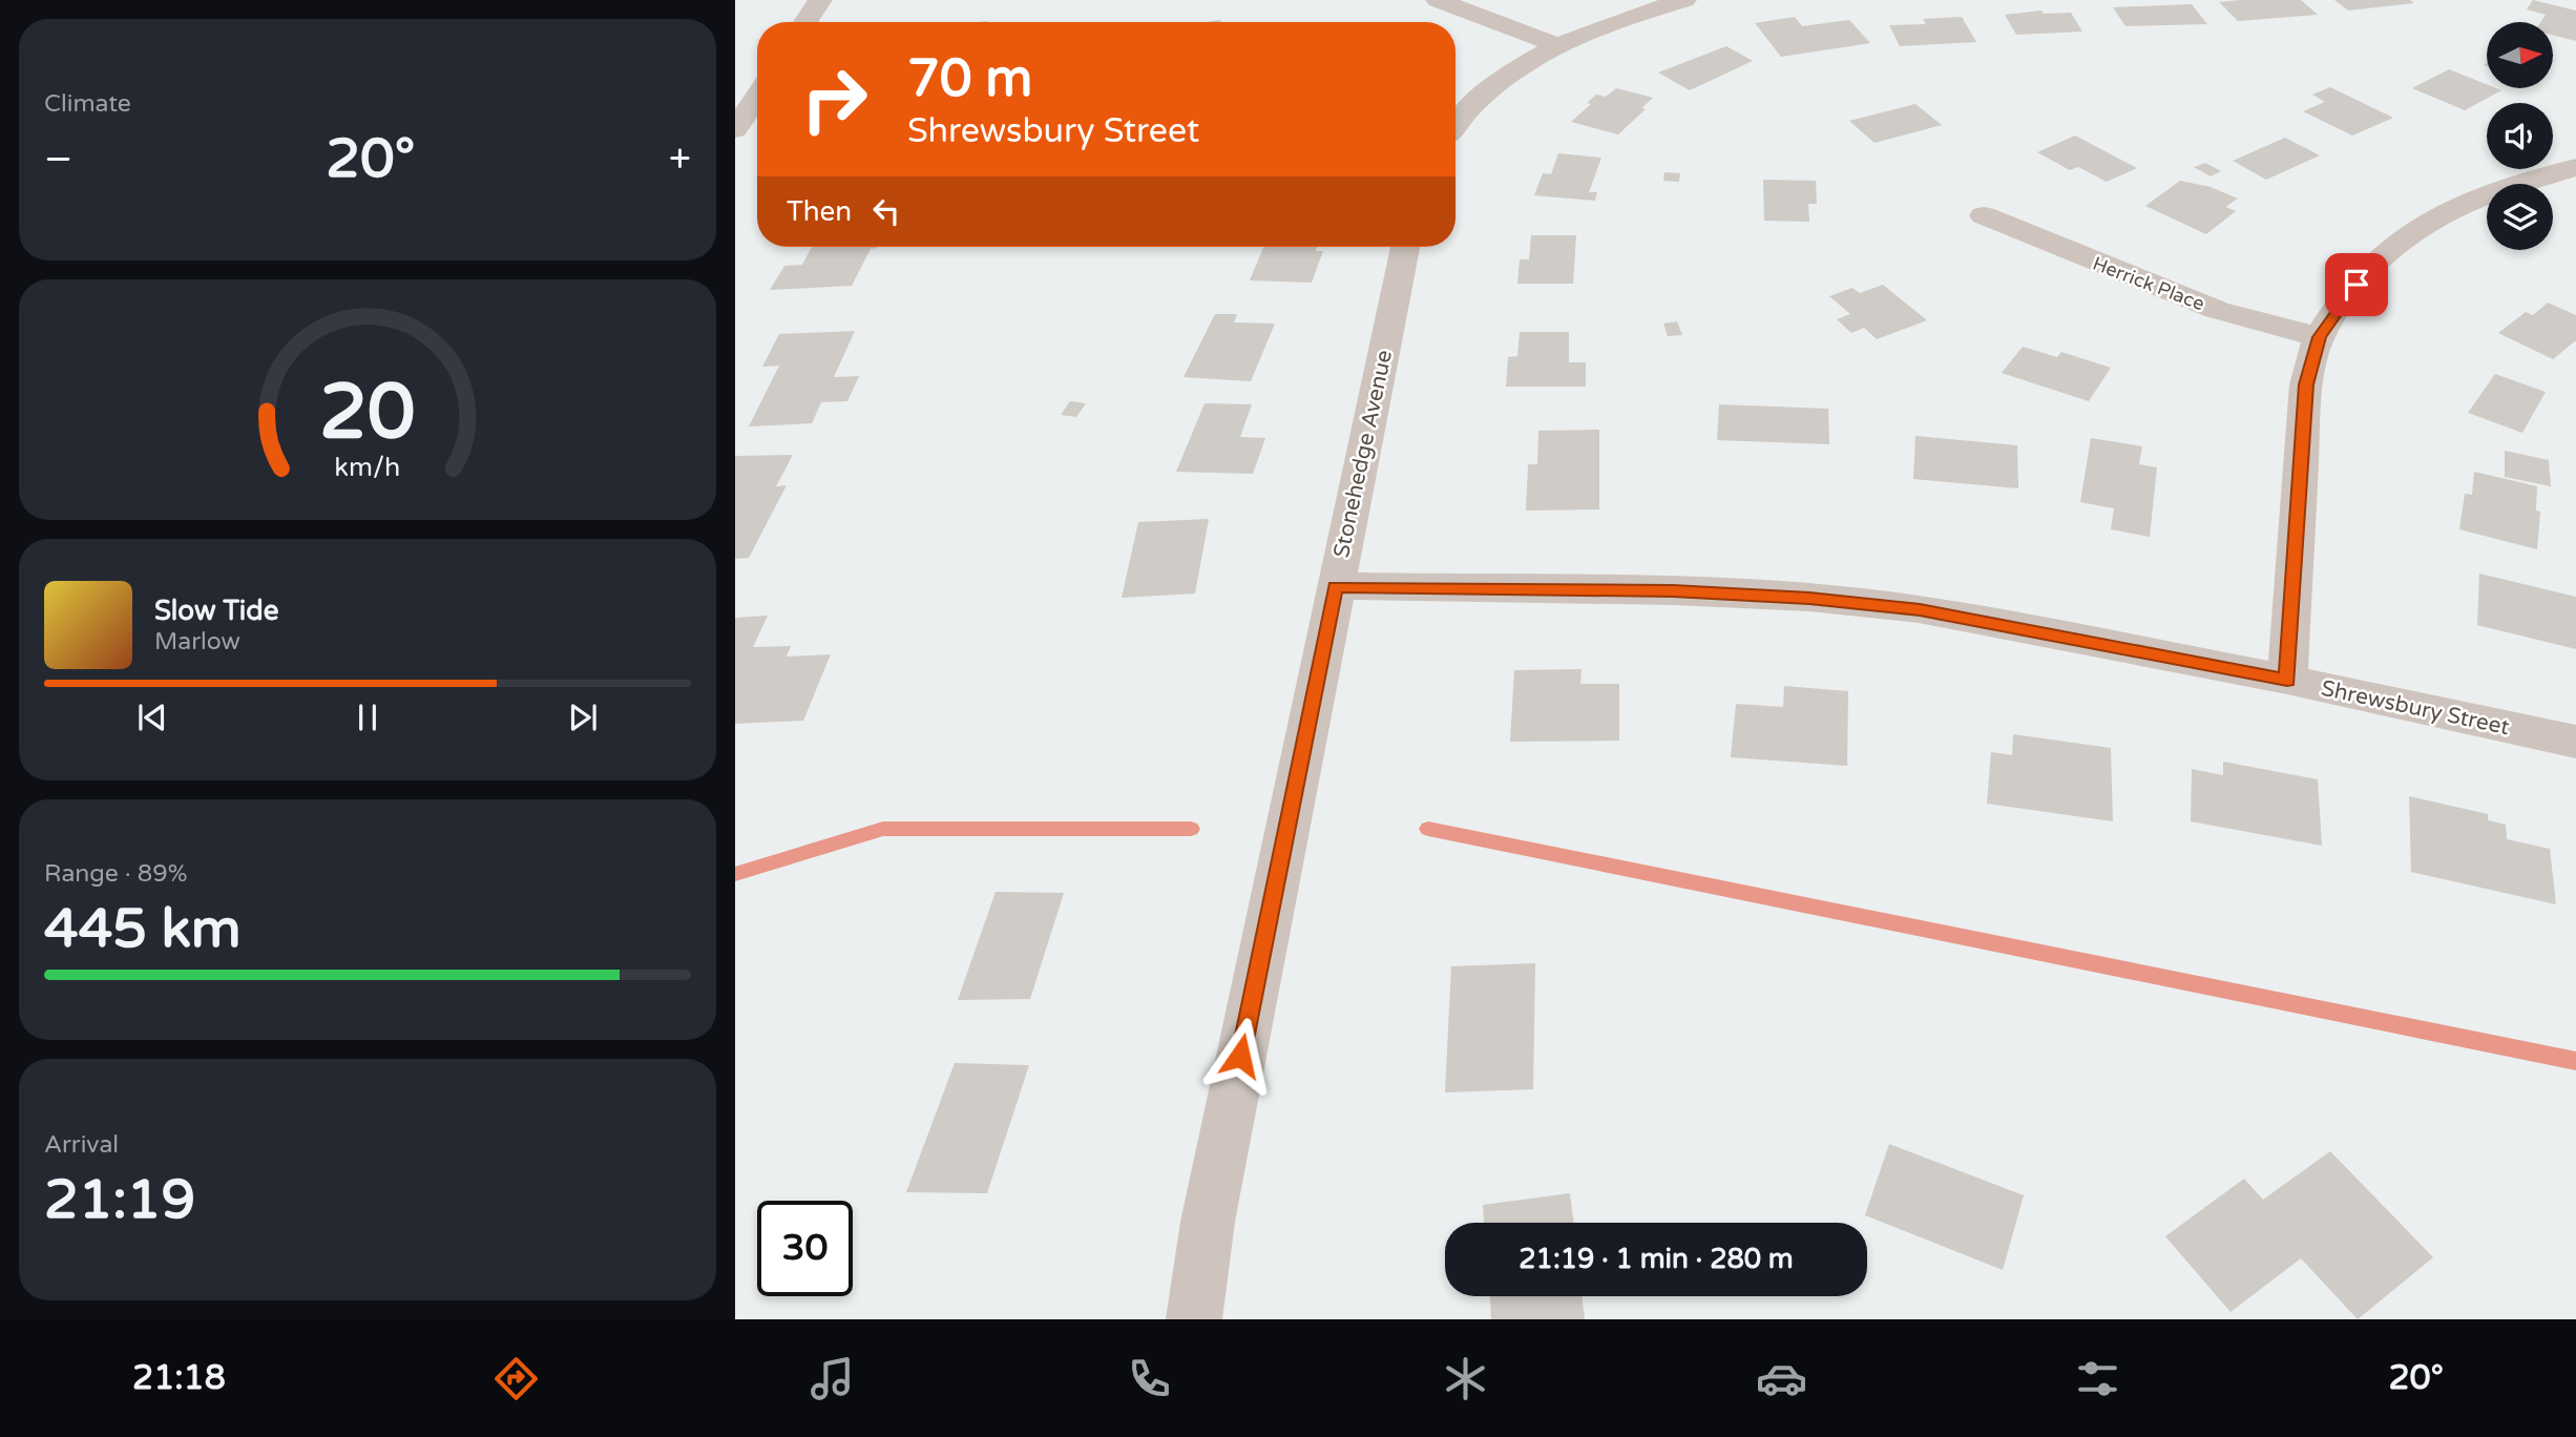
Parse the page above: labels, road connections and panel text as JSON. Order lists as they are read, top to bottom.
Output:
{
  "streets": {
    "street": ["Herrick Place", "Stonehedge Avenue", "Shrewsbury Street"]
  },
  "crossings": [
    ["Stonehedge Avenue", "Shrewsbury Street"]
  ],
  "north": "right",
  "page": {
    "tile": [
      "Climate",
      ["Range · 89%", "445 km"],
      ["Arrival", "21:19"]
    ],
    "turn": ["70 m", "Shrewsbury Street"],
    "heat": ["−", "20°", "+"],
    "then": "Then",
    "song": ["Slow Tide", "Marlow"],
    "limit": "30",
    "trip": "21:19 · 1 min · 280 m",
    "tabs": ["21:18", "20°"],
    "gauge": ["20", "km/h"]
  }
}
